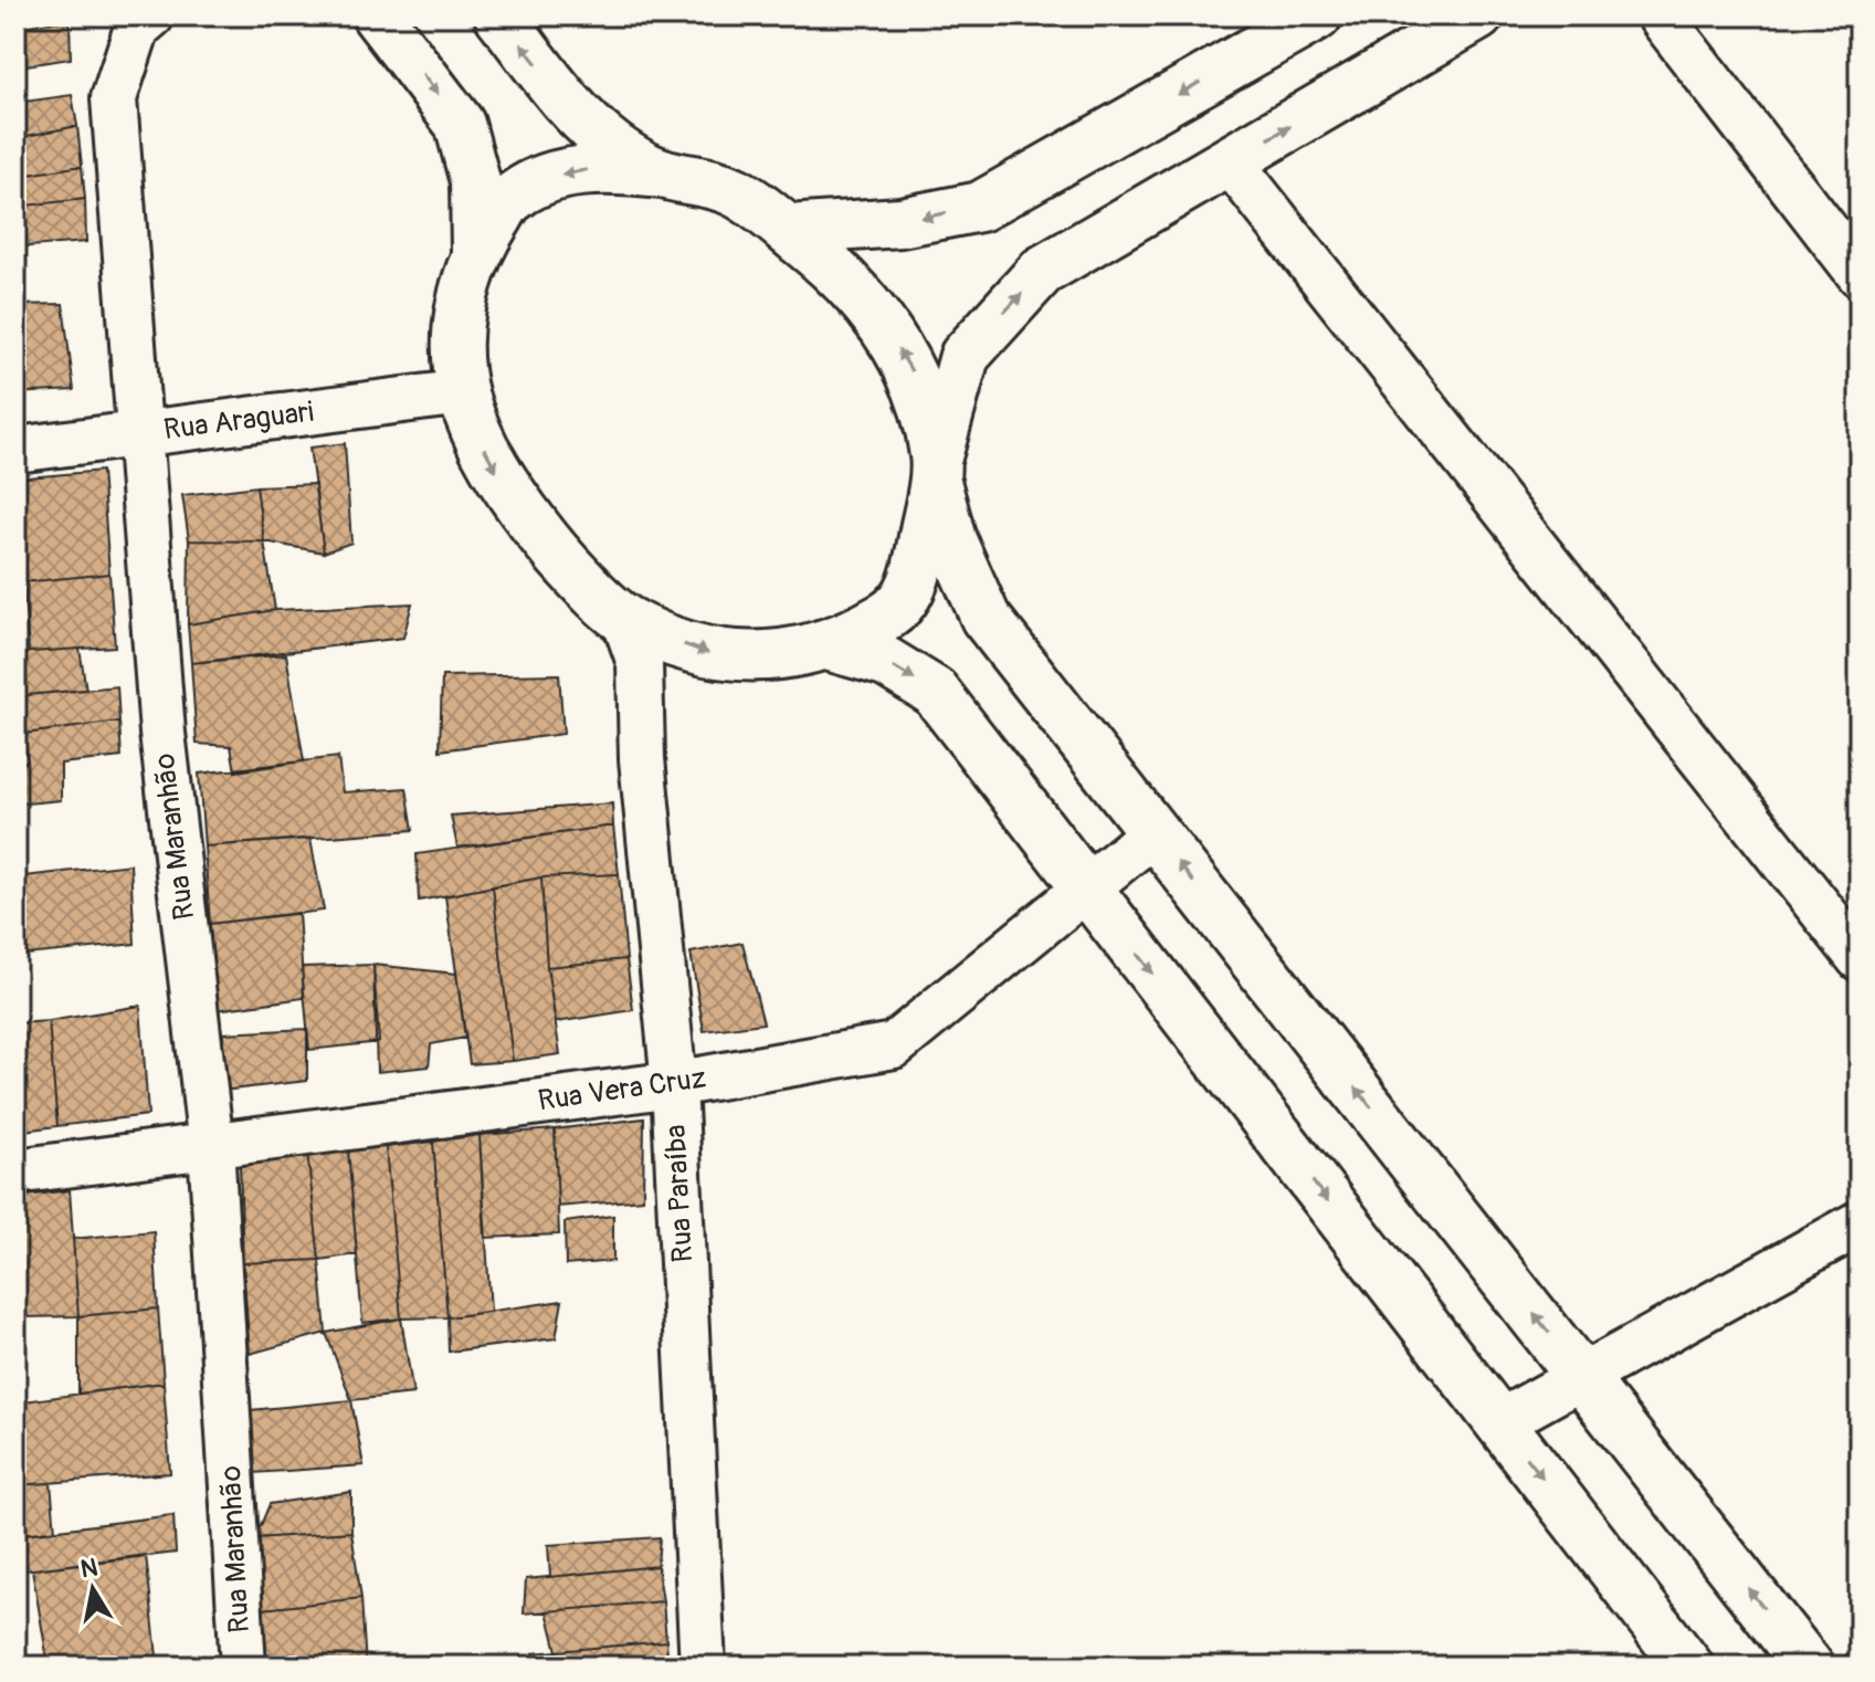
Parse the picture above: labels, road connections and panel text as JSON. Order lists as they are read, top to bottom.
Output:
{
  "streets": {
    "street": [
      "Rua Araguari",
      "Rua Maranhão",
      "Rua Vera Cruz",
      "Rua Paraíba"
    ]
  },
  "crossings": [
    ["Rua Araguari", "Rua Maranhão"],
    ["Rua Maranhão", "Rua Vera Cruz"],
    ["Rua Vera Cruz", "Rua Paraíba"]
  ],
  "north": "top"
}
